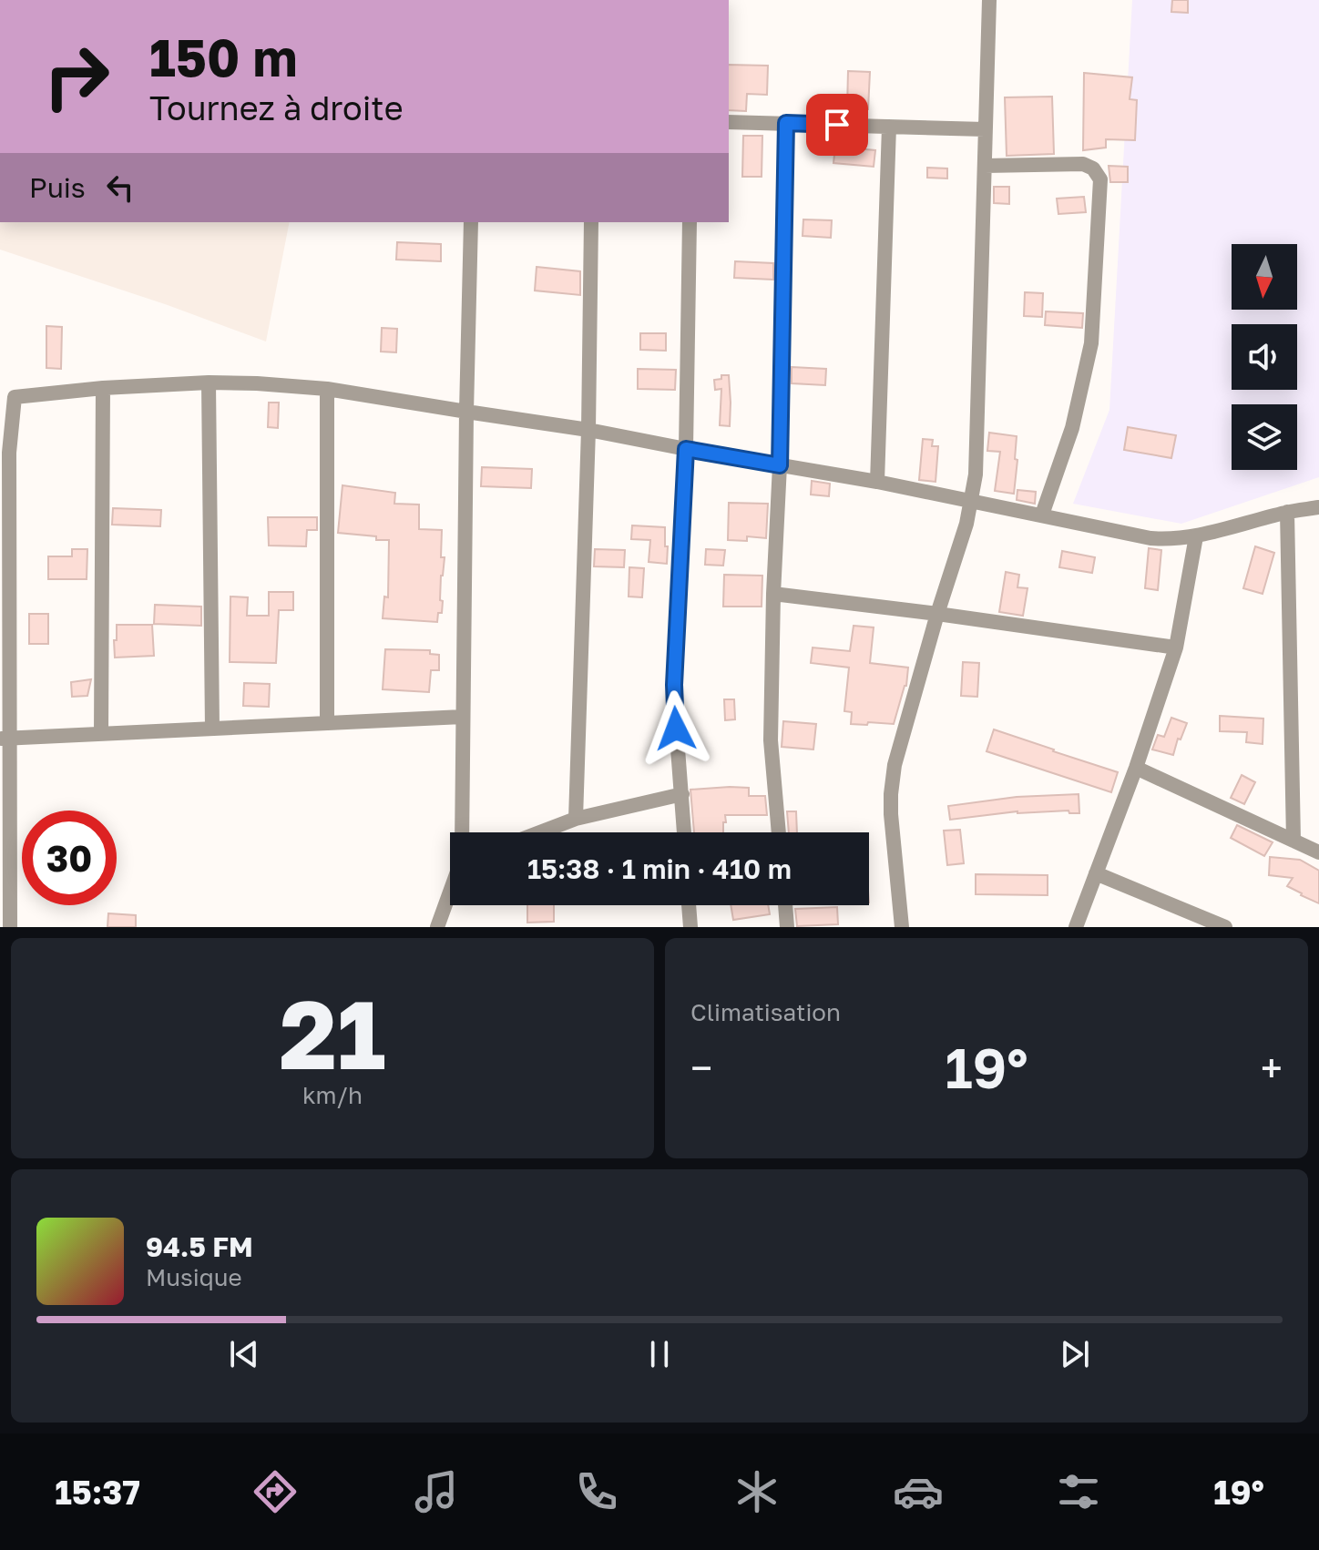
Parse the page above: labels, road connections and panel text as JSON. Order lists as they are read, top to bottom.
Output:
{
  "north": "bottom",
  "page": {
    "turn": ["150 m", "Tournez à droite"],
    "then": "Puis",
    "limit": "30",
    "trip": "15:38 · 1 min · 410 m",
    "tile": [
      ["21", "km/h"],
      "Climatisation"
    ],
    "heat": ["−", "19°", "+"],
    "song": ["94.5 FM", "Musique"],
    "tabs": ["15:37", "19°"]
  }
}
